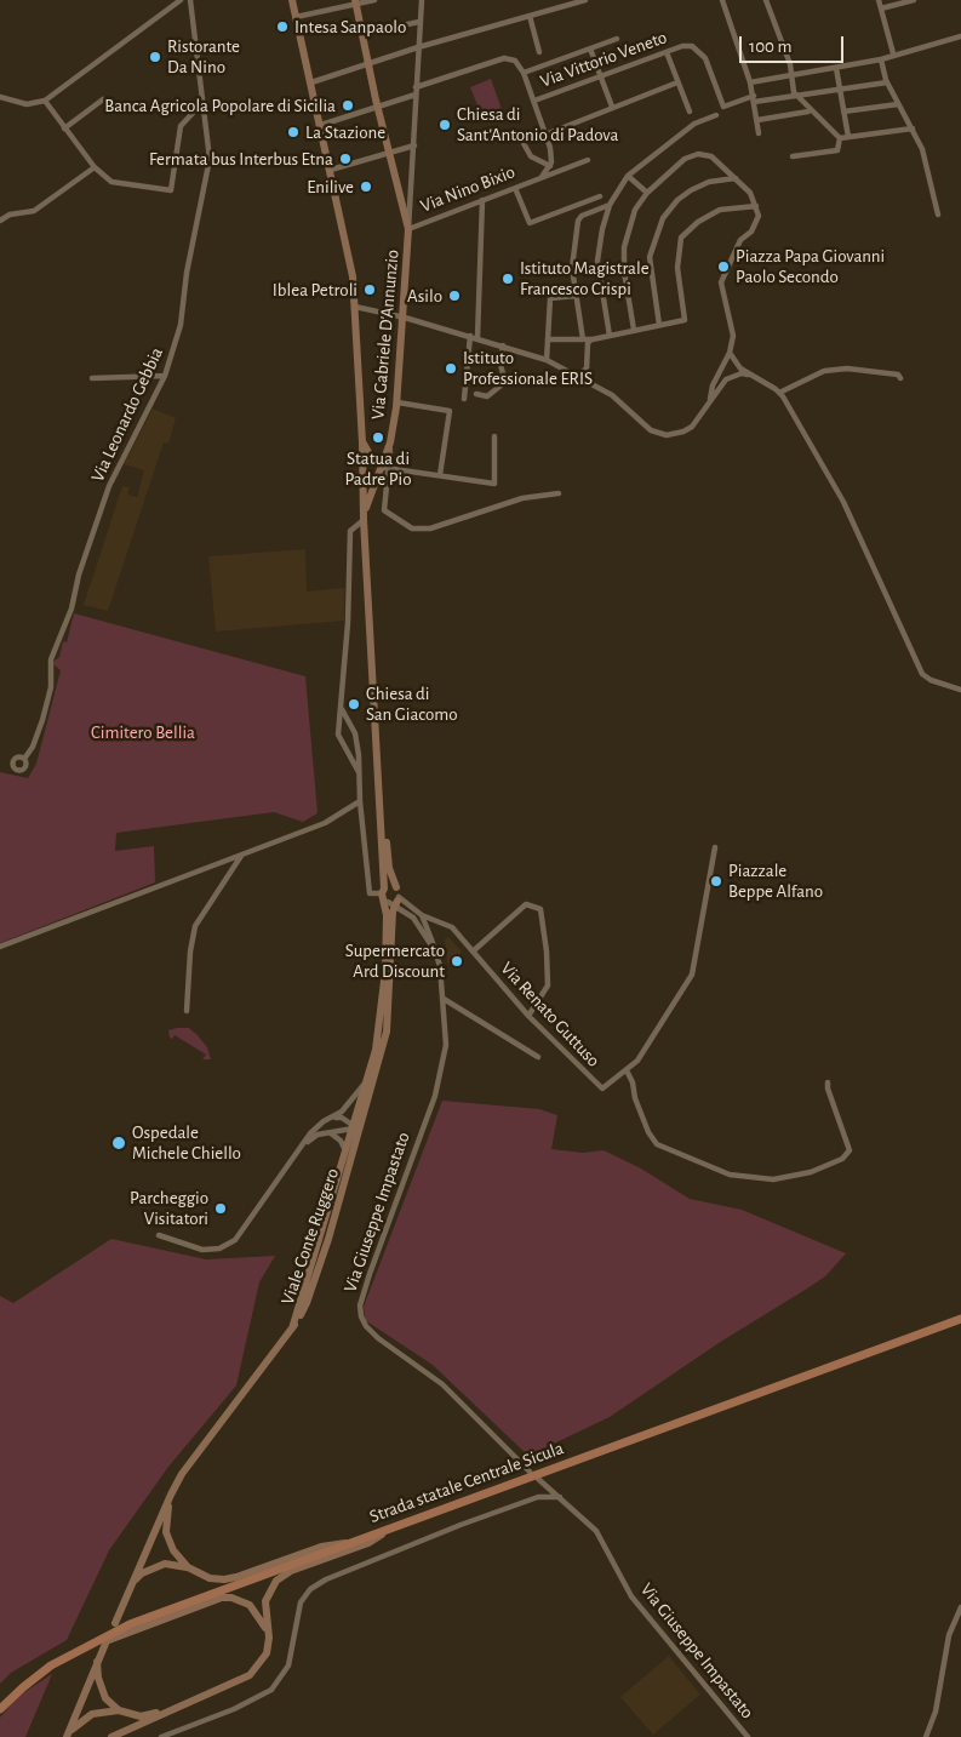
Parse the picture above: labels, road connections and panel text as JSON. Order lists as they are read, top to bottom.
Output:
{
  "streets": {
    "main road": ["Via Gabriele D'Annunzio", "Viale Conte Ruggero", "Strada statale Centrale Sicula"],
    "street": [
      "Via Vittorio Veneto",
      "Via Nino Bixio",
      "Via Leonardo Gebbia",
      "Via Renato Guttuso",
      "Via Giuseppe Impastato"
    ]
  },
  "crossings": [
    ["Via Nino Bixio", "Via Gabriele D'Annunzio"],
    ["Via Renato Guttuso", "Viale Conte Ruggero"]
  ],
  "parks": ["Cimitero Bellia"],
  "places": [
    "Intesa Sanpaolo",
    "Ristorante Da Nino",
    "Banca Agricola Popolare di Sicilia",
    "Chiesa di Sant'Antonio di Padova",
    "La Stazione",
    "Fermata bus Interbus Etna",
    "Enilive",
    "Piazza Papa Giovanni Paolo Secondo",
    "Istituto Magistrale Francesco Crispi",
    "Iblea Petroli",
    "Asilo",
    "Istituto Professionale ERIS",
    "Statua di Padre Pio",
    "Chiesa di San Giacomo",
    "Piazzale Beppe Alfano",
    "Supermercato Ard Discount",
    "Ospedale Michele Chiello",
    "Parcheggio Visitatori"
  ],
  "scale_bar": "100 m"
}
